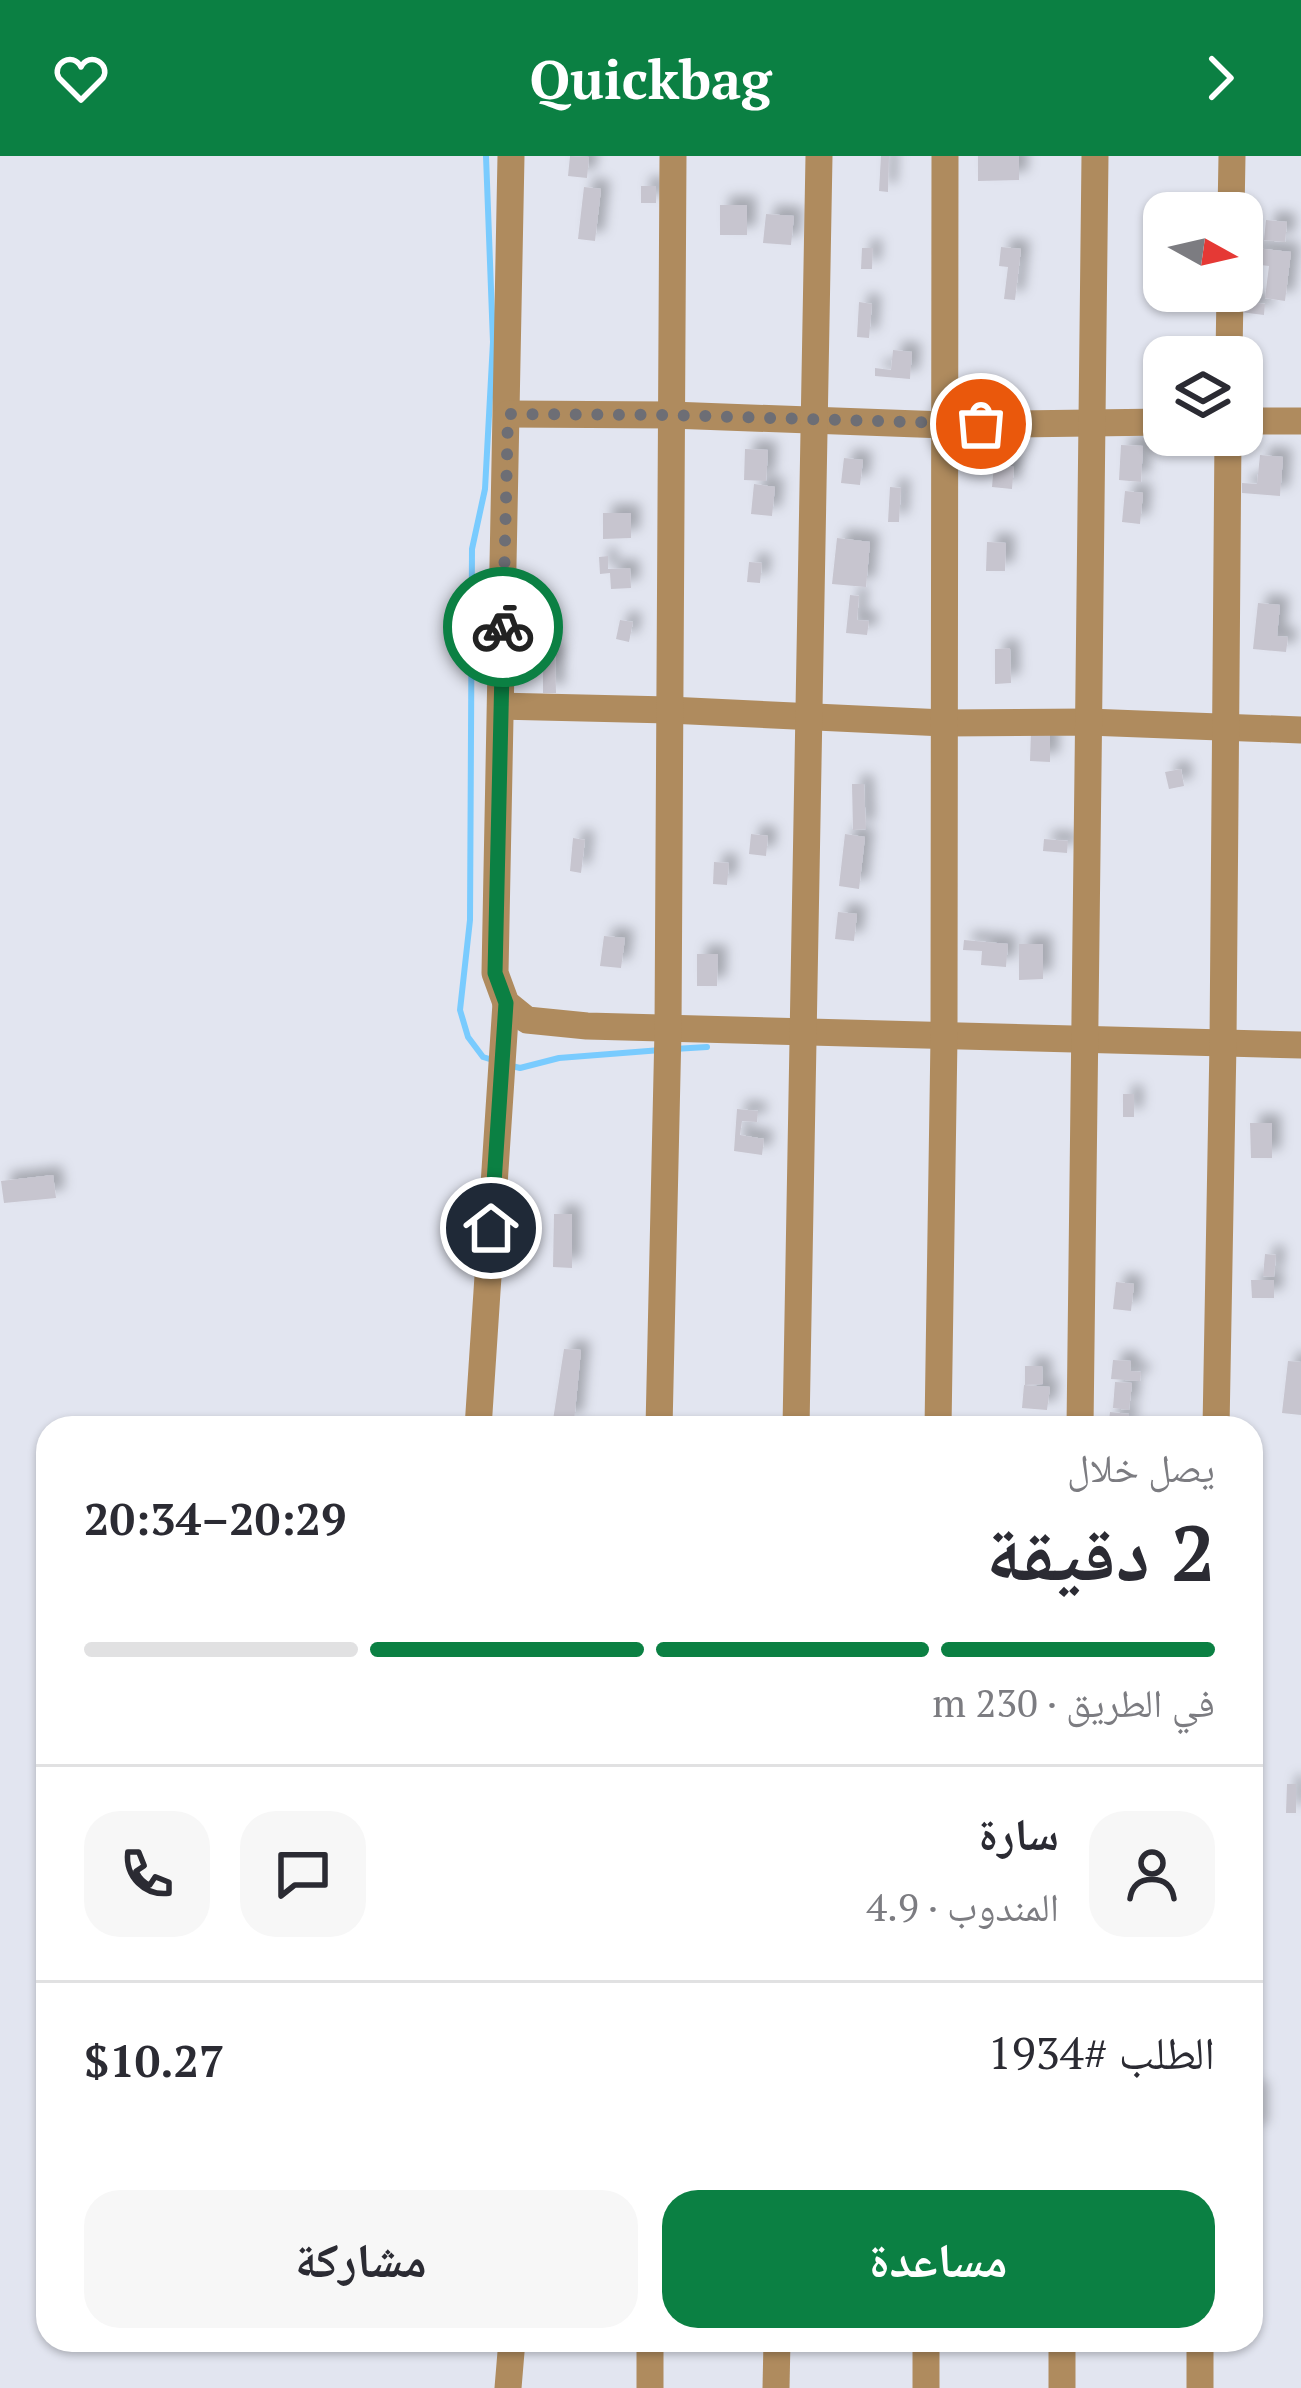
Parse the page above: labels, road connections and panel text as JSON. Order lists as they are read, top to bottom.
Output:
{
  "north": "right",
  "page": {
    "header": "Quickbag",
    "heading": ["2 دقيقة", "يصل خلال", "20:29–20:34"],
    "panel": [
      "سارة",
      "المندوب · 4.9",
      "الطلب #1934",
      "$10.27"
    ],
    "bar": "في الطريق · 230 m",
    "buttons": ["مساعدة", "مشاركة"]
  }
}
